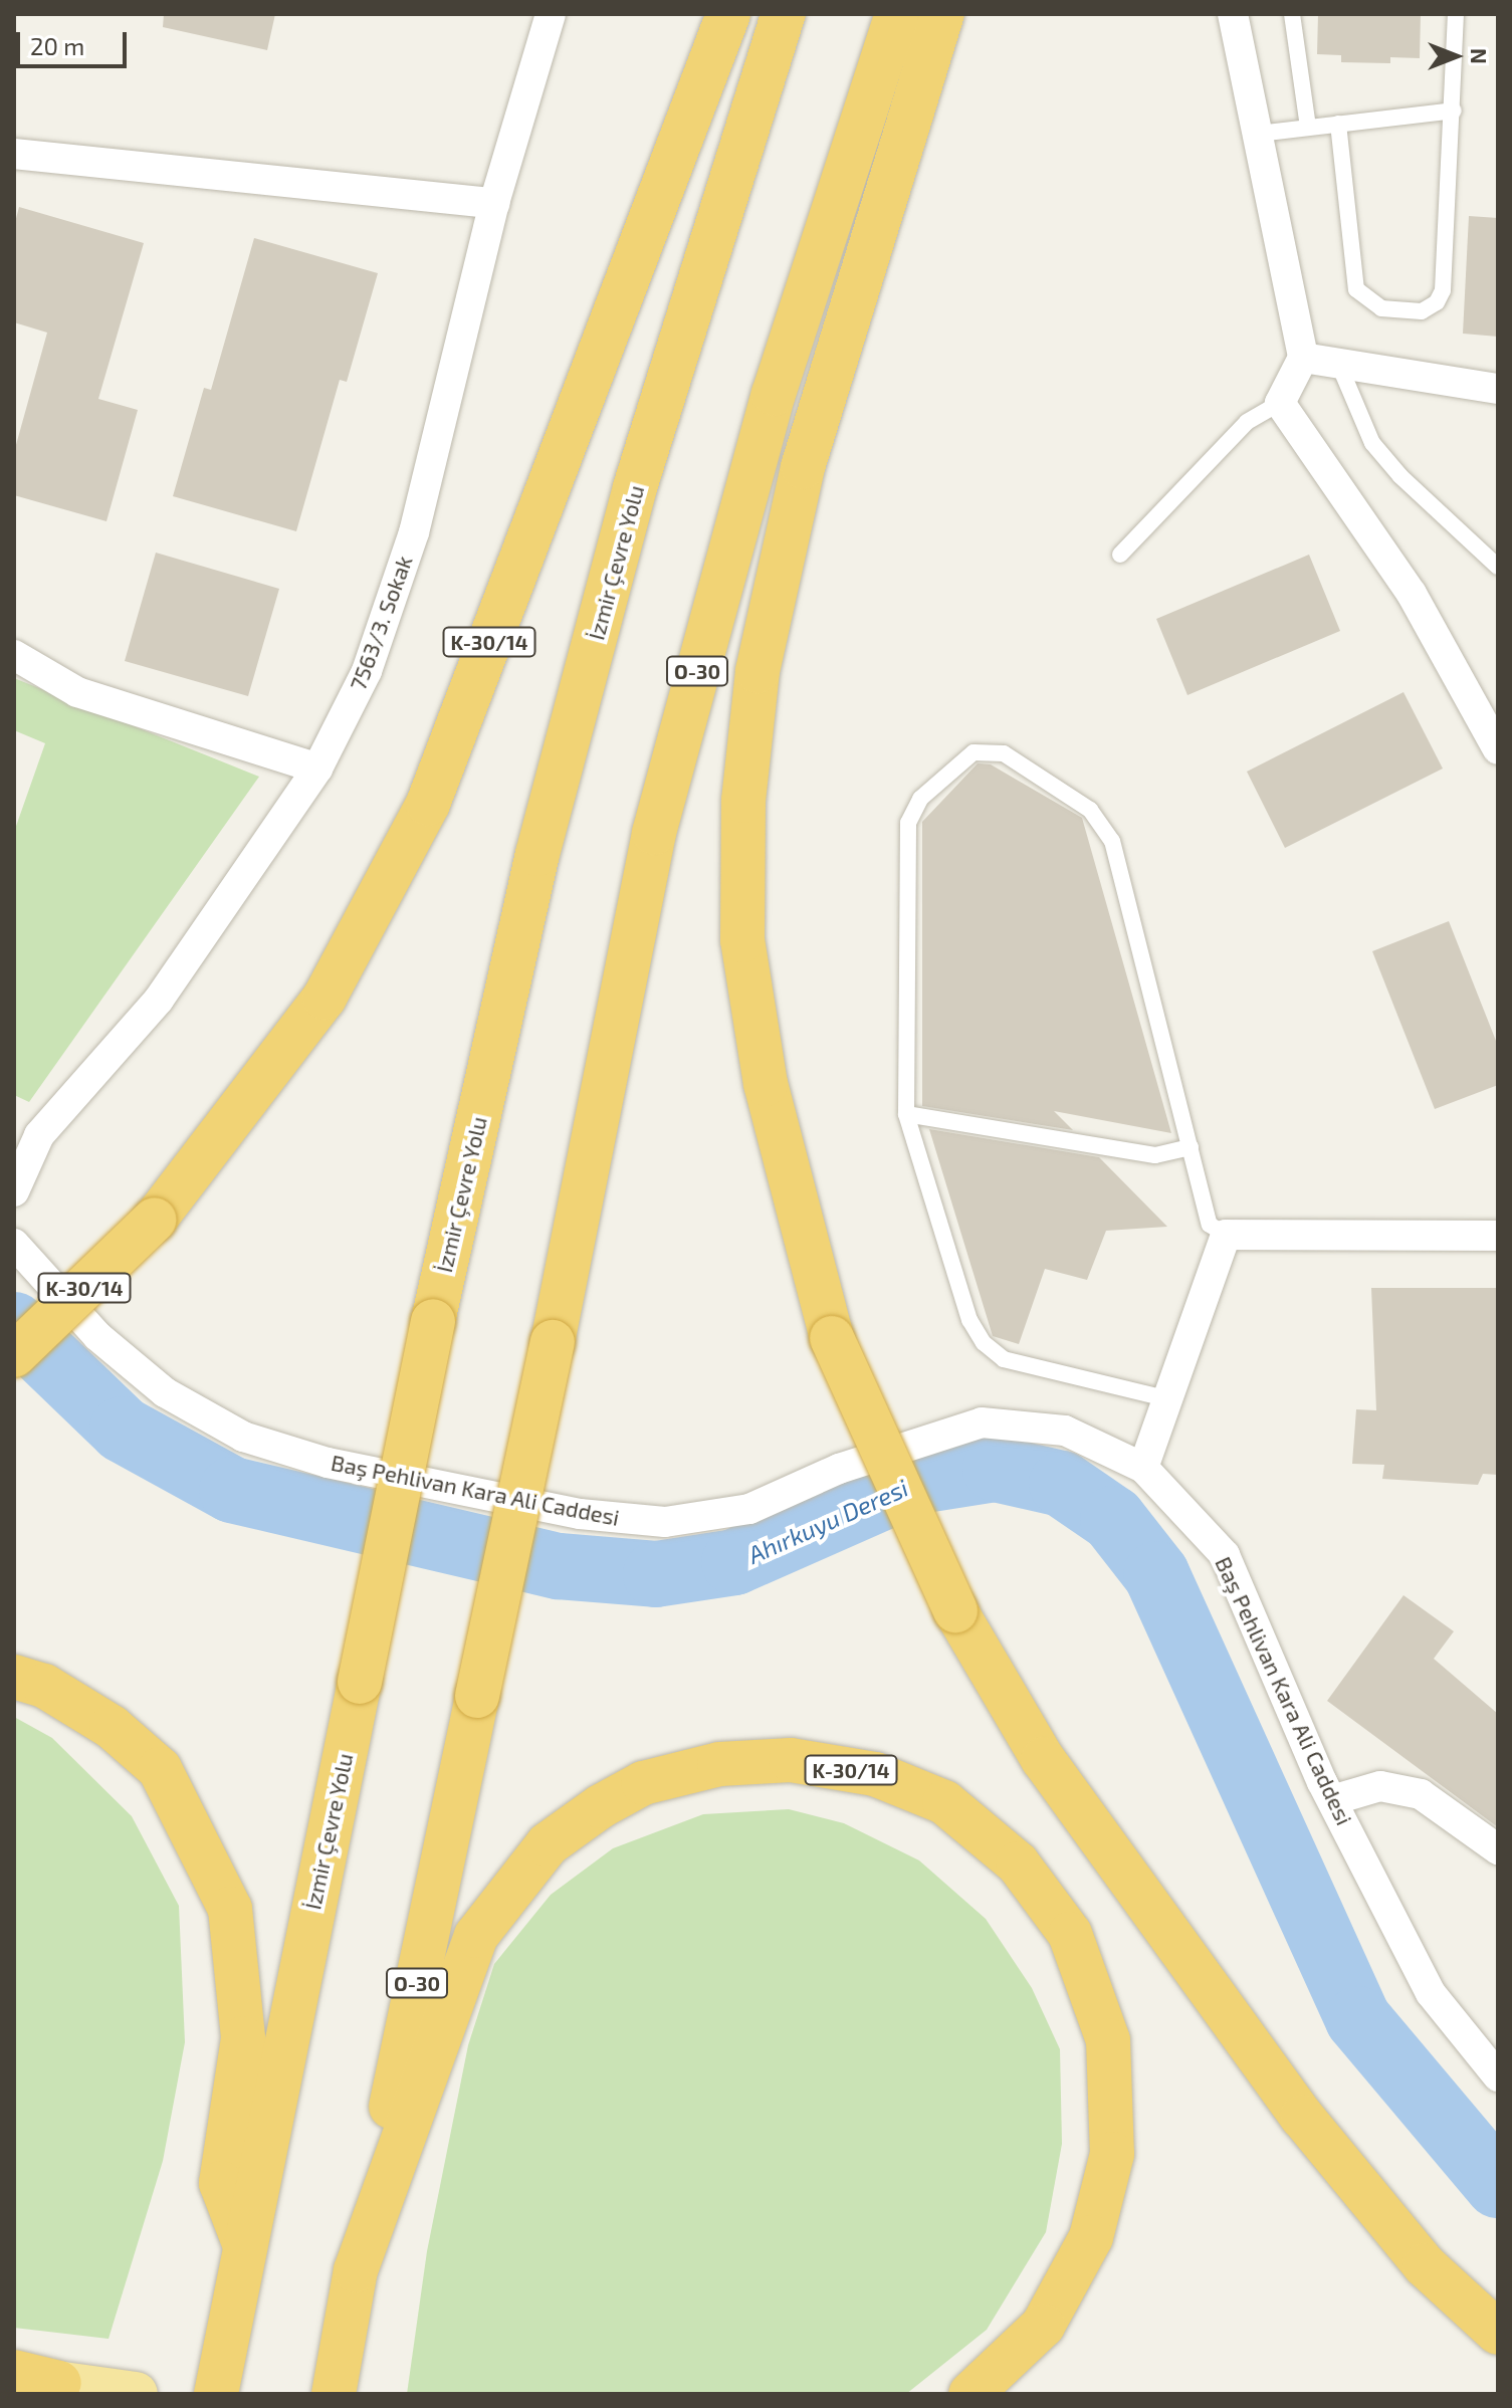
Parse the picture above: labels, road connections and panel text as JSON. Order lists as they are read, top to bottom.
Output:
{
  "streets": {
    "highway": ["İzmir Çevre Yolu", "K-30/14", "O-30"],
    "street": ["7563/3. Sokak", "Baş Pehlivan Kara Ali Caddesi"]
  },
  "crossings": [
    ["K-30/14", "O-30"]
  ],
  "water": ["Ahırkuyu Deresi"],
  "scale_bar": "20 m",
  "north": "right"
}
